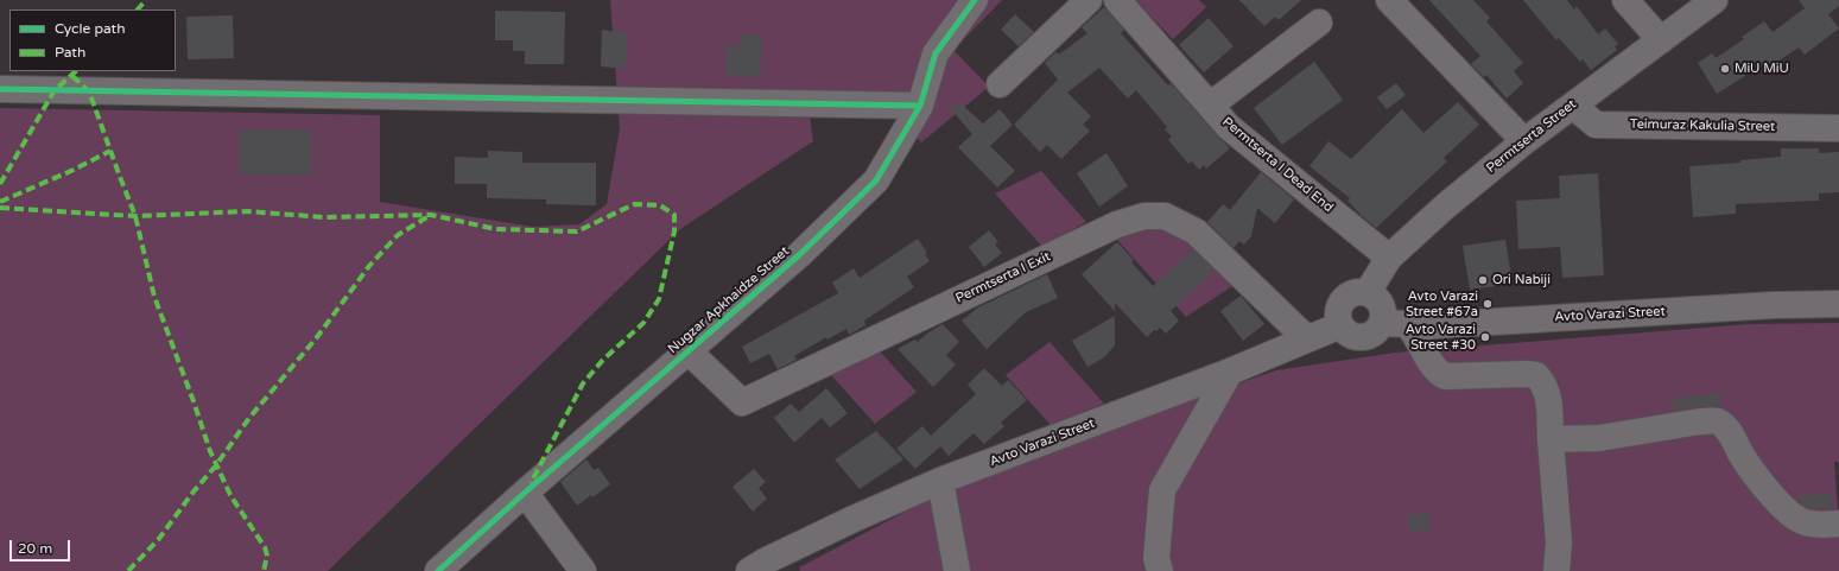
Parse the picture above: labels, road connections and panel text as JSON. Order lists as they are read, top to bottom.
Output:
{
  "streets": {
    "street": [
      "Teimuraz Kakulia Street",
      "Permtserta Street",
      "Permtserta I Dead End",
      "Permtserta I Exit",
      "Nugzar Apkhaidze Street",
      "Avto Varazi Street"
    ]
  },
  "crossings": [
    ["Teimuraz Kakulia Street", "Permtserta Street"],
    ["Permtserta Street", "Permtserta I Dead End"],
    ["Permtserta Street", "Avto Varazi Street"],
    ["Permtserta I Exit", "Nugzar Apkhaidze Street"],
    ["Permtserta I Exit", "Avto Varazi Street"]
  ],
  "places": [
    "MiU MiU",
    "Ori Nabiji",
    "Avto Varazi Street #67a",
    "Avto Varazi Street #30"
  ],
  "legend": ["Cycle path", "Path"],
  "scale_bar": "20 m"
}
